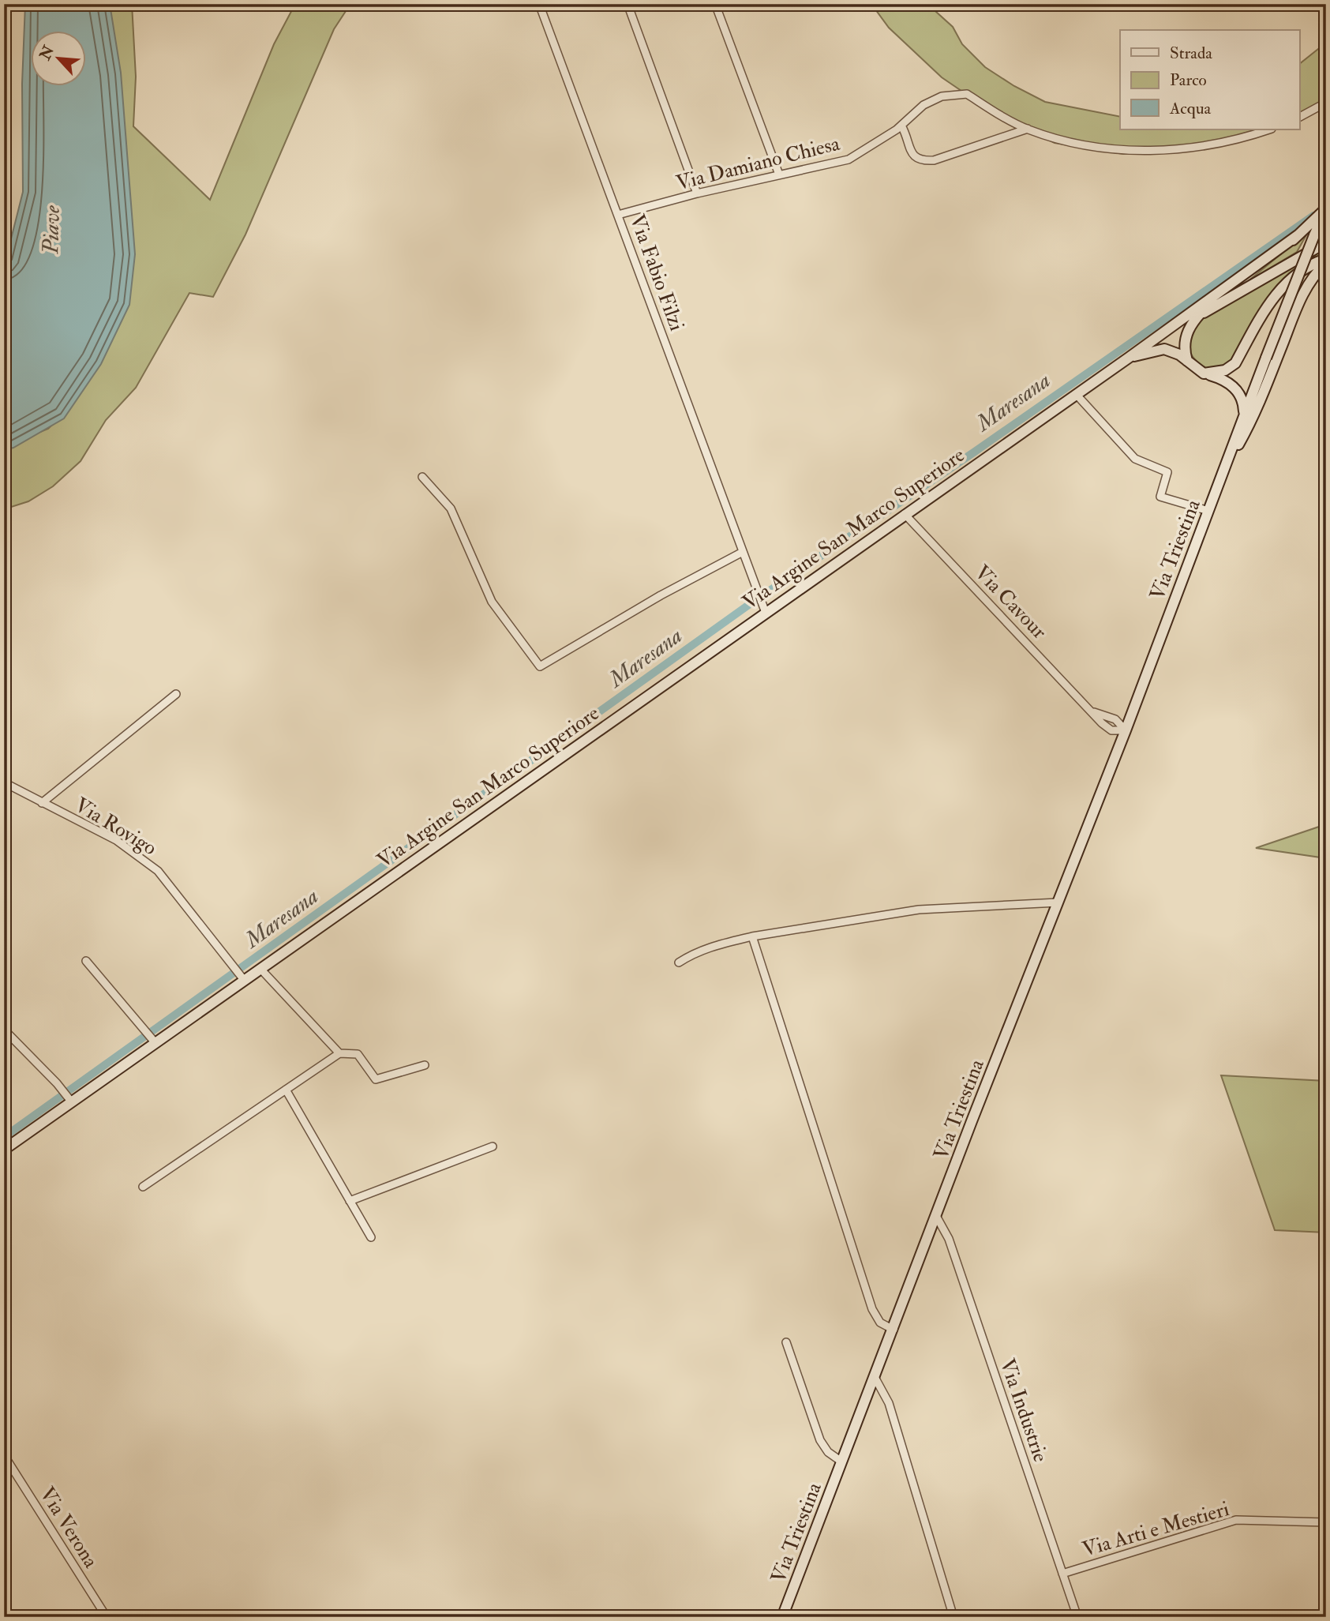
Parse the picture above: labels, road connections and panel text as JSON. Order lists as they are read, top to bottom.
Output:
{
  "streets": {
    "street": [
      "Via Damiano Chiesa",
      "Via Fabio Filzi",
      "Via Argine San Marco Superiore",
      "Via Triestina",
      "Via Cavour",
      "Via Rovigo",
      "Via Industrie",
      "Via Verona",
      "Via Arti e Mestieri"
    ]
  },
  "crossings": [
    ["Via Damiano Chiesa", "Via Fabio Filzi"],
    ["Via Fabio Filzi", "Via Argine San Marco Superiore"],
    ["Via Argine San Marco Superiore", "Via Cavour"],
    ["Via Argine San Marco Superiore", "Via Rovigo"],
    ["Via Triestina", "Via Cavour"],
    ["Via Triestina", "Via Industrie"],
    ["Via Industrie", "Via Arti e Mestieri"]
  ],
  "water": ["Piave", "Maresana"],
  "legend": ["Strada", "Parco", "Acqua"],
  "north": "top left"
}
